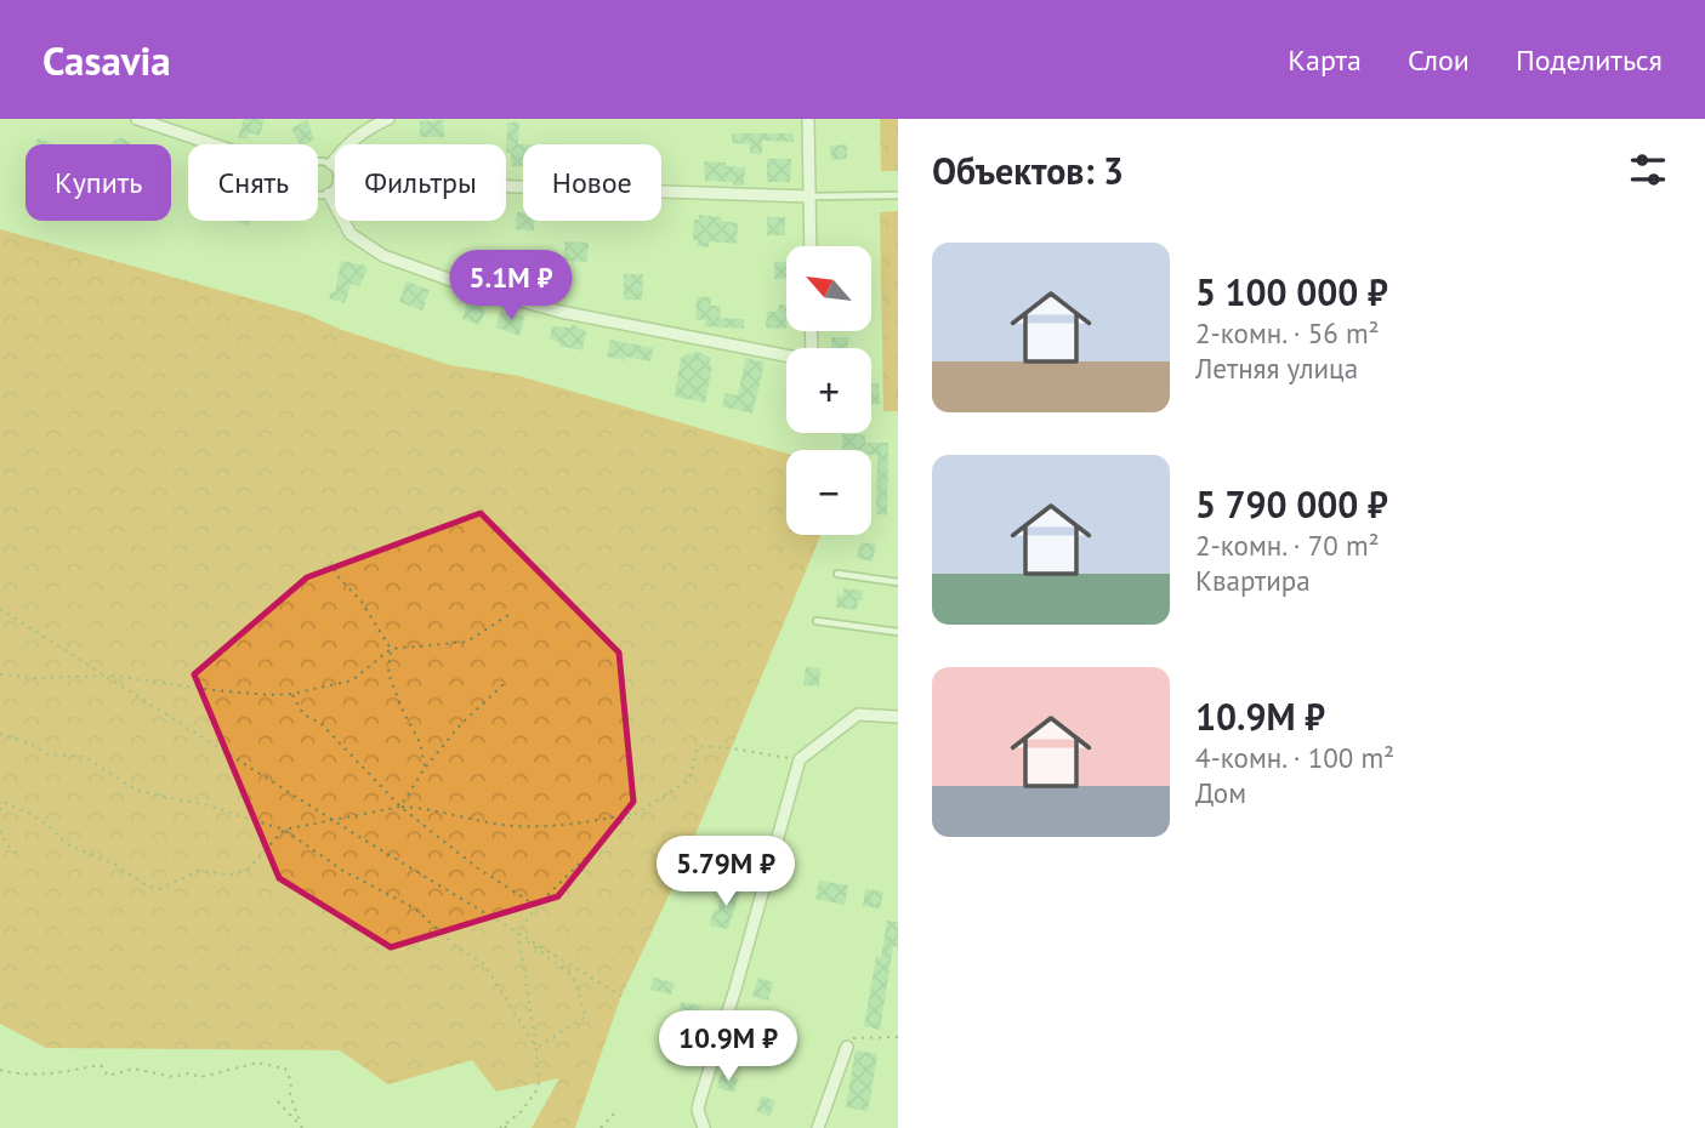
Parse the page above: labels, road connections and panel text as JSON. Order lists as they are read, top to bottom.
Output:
{
  "north": "top left",
  "page": {
    "header": "Casavia",
    "nav": ["Карта", "Слои", "Поделиться"],
    "heading": "Объектов: 3",
    "chip": [
      "Купить",
      "Снять",
      "Фильтры",
      "Новое"
    ],
    "list": [
      {
        "name": "5 100 000 ₽",
        "note": "2-комн. · 56 m² · Летняя улица"
      },
      {
        "name": "5 790 000 ₽",
        "note": "2-комн. · 70 m² · Квартира"
      },
      {
        "name": "10.9M ₽",
        "note": "4-комн. · 100 m² · Дом"
      }
    ],
    "map_buttons": ["+", "−"],
    "price": ["5.1M ₽", "5.79M ₽", "10.9M ₽"]
  }
}
